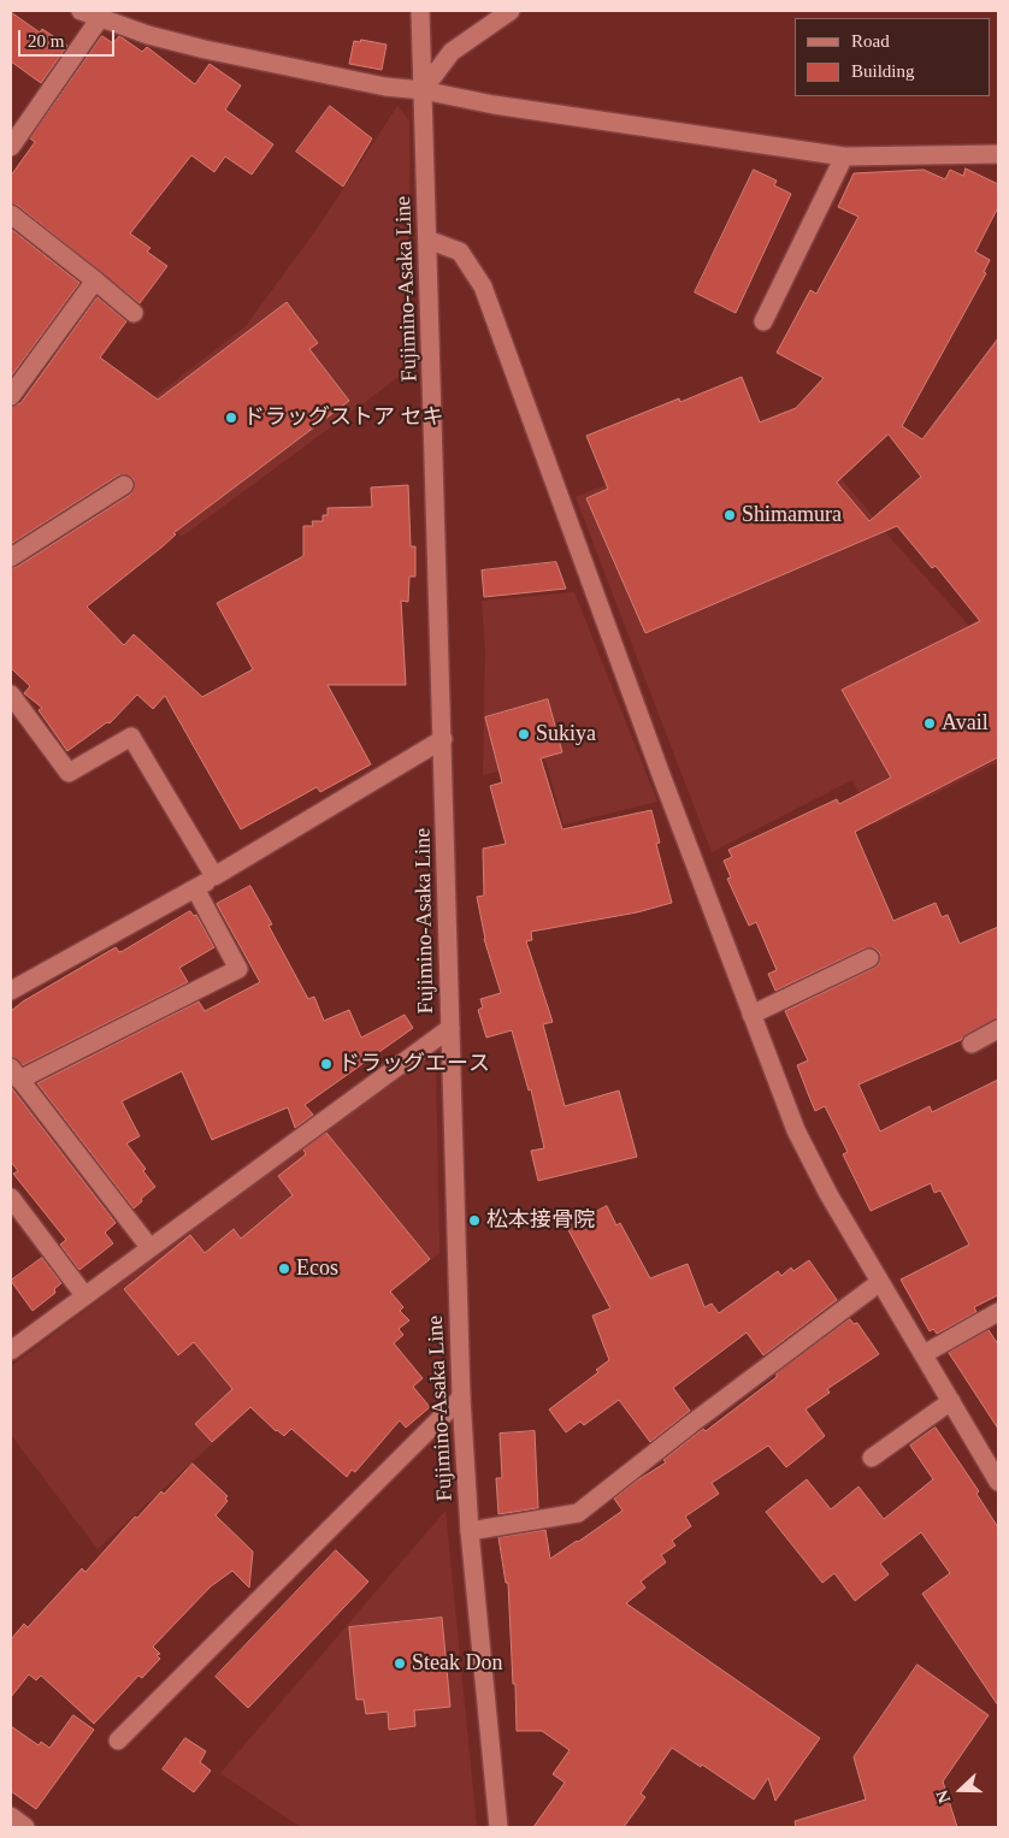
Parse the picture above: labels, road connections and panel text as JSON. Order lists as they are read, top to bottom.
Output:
{
  "streets": {
    "street": ["Fujimino-Asaka Line"]
  },
  "places": [
    "ドラッグストア セキ",
    "Shimamura",
    "Avail",
    "Sukiya",
    "ドラッグエース",
    "松本接骨院",
    "Ecos",
    "Steak Don"
  ],
  "legend": ["Road", "Building"],
  "scale_bar": "20 m",
  "north": "left"
}
